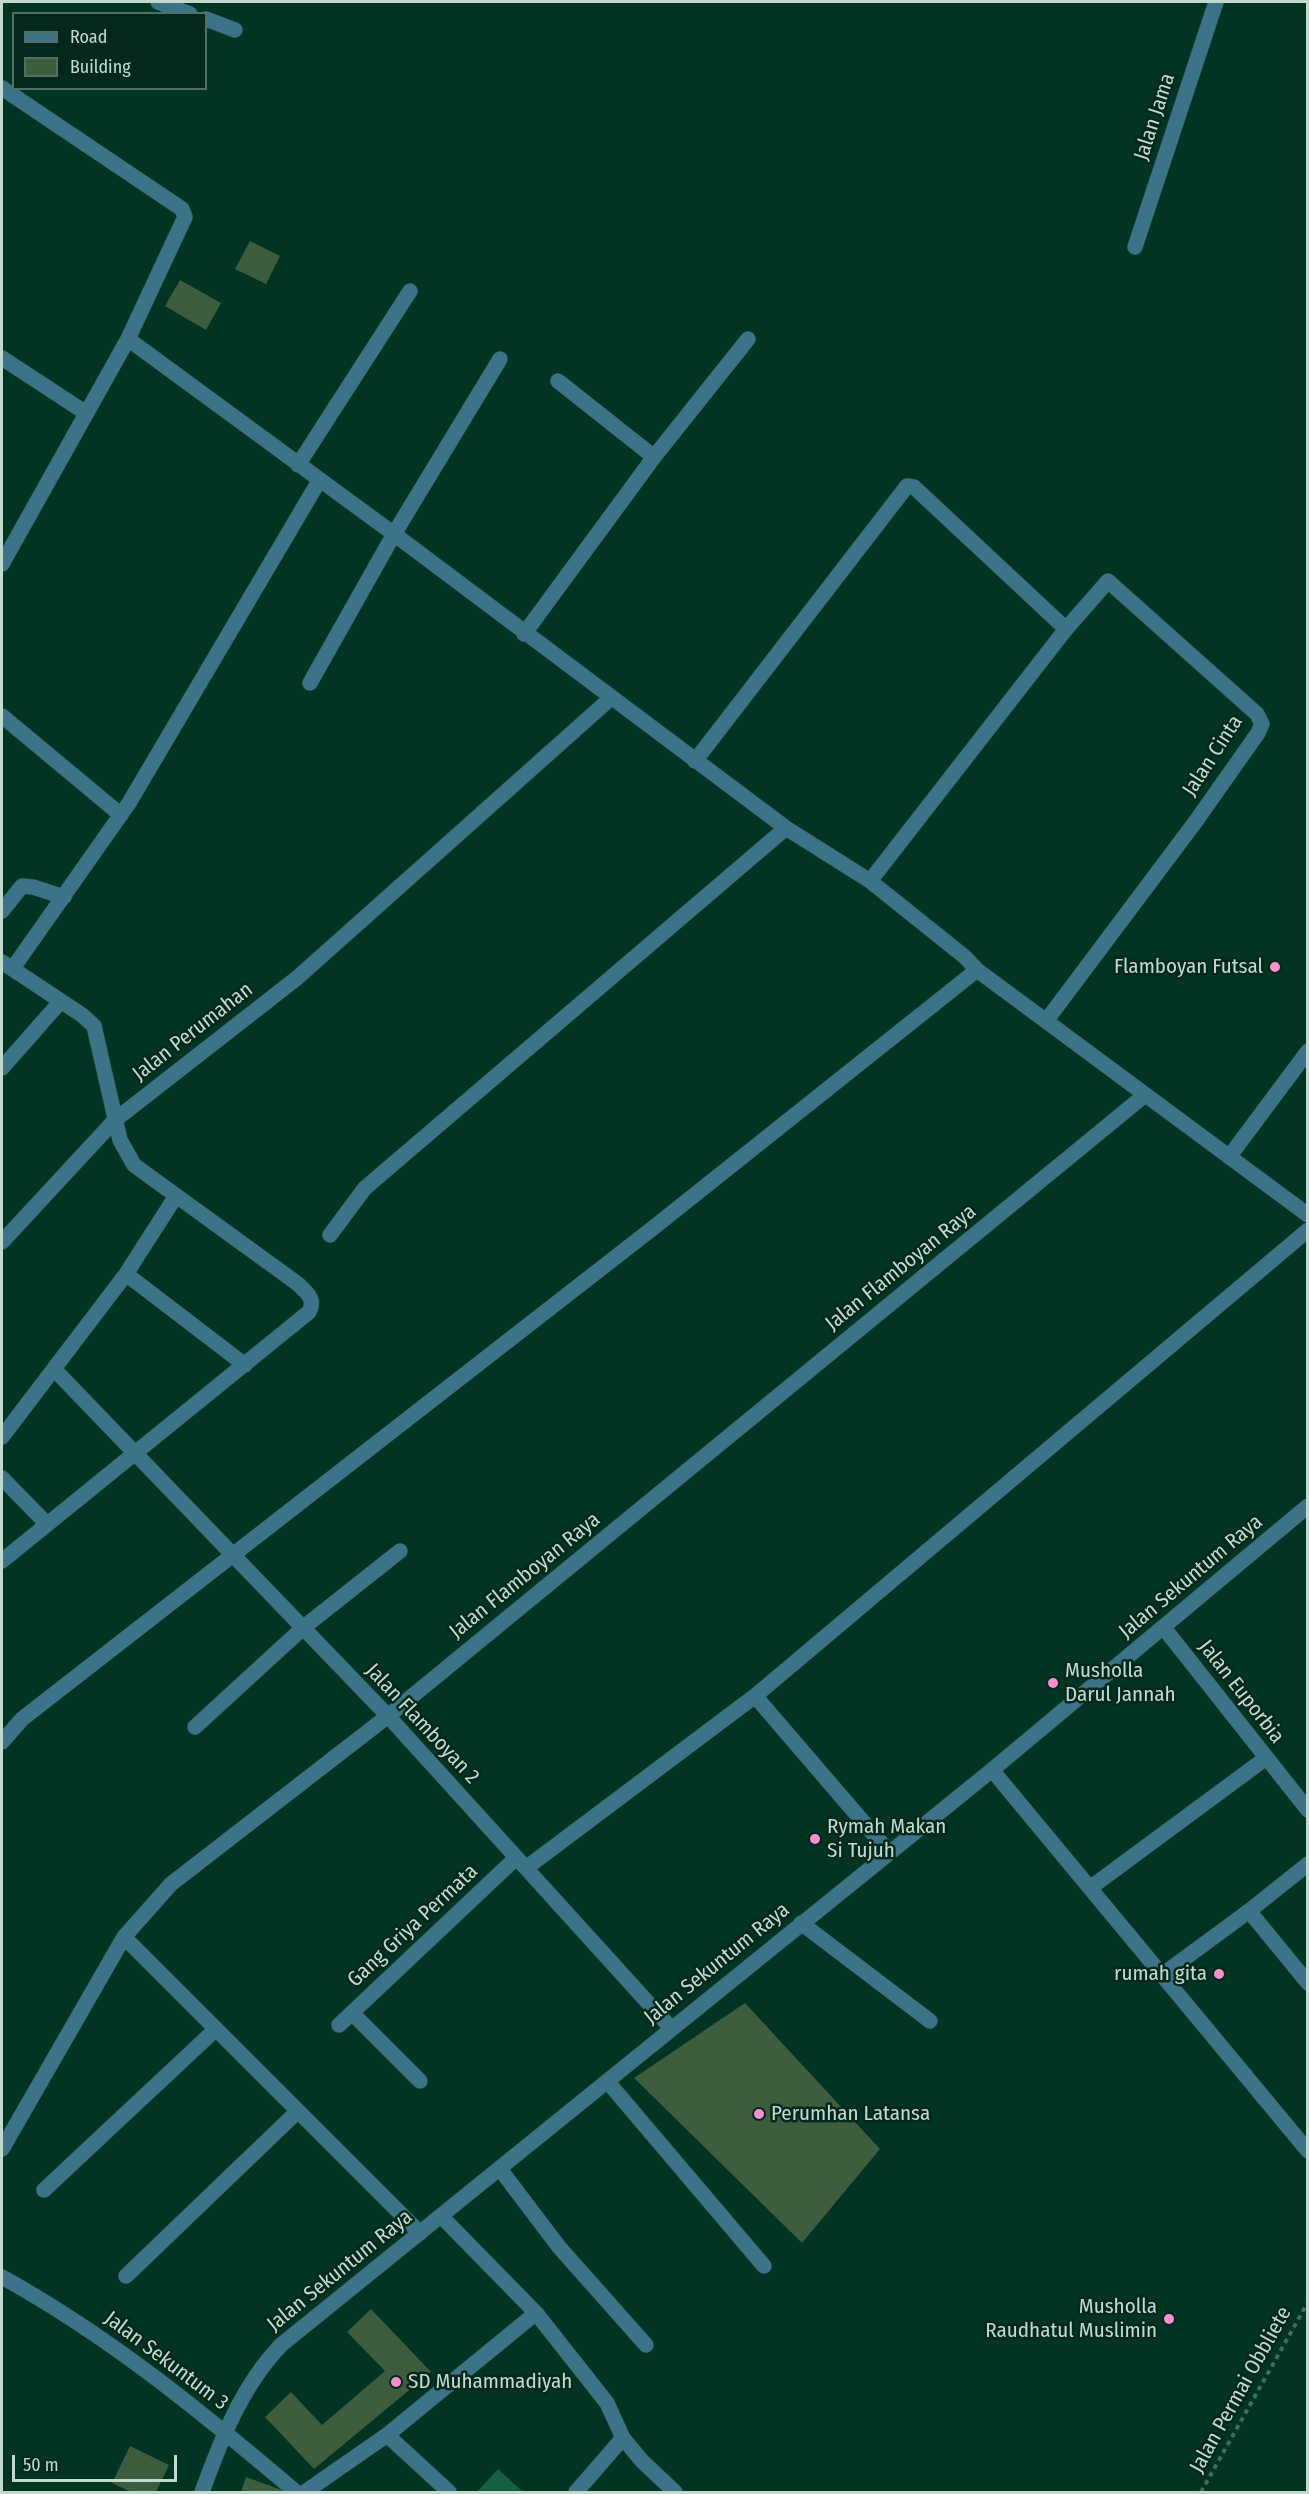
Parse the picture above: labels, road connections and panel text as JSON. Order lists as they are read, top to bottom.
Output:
{
  "streets": {
    "street": [
      "Jalan Jama",
      "Jalan Cinta",
      "Jalan Perumahan",
      "Jalan Flamboyan Raya",
      "Jalan Sekuntum Raya",
      "Jalan Euporbia",
      "Jalan Flamboyan 2",
      "Gang Griya Permata",
      "Jalan Sekuntum 3"
    ],
    "path": ["Jalan Permai Obbliete"]
  },
  "crossings": [
    ["Jalan Flamboyan Raya", "Jalan Flamboyan 2"],
    ["Jalan Sekuntum Raya", "Jalan Euporbia"],
    ["Jalan Sekuntum Raya", "Jalan Flamboyan 2"],
    ["Jalan Sekuntum Raya", "Jalan Sekuntum 3"],
    ["Jalan Flamboyan 2", "Gang Griya Permata"]
  ],
  "places": [
    "Flamboyan Futsal",
    "Musholla Darul Jannah",
    "Rymah Makan Si Tujuh",
    "rumah gita",
    "Perumhan Latansa",
    "Musholla Raudhatul Muslimin",
    "SD Muhammadiyah"
  ],
  "legend": ["Road", "Building"],
  "scale_bar": "50 m"
}
